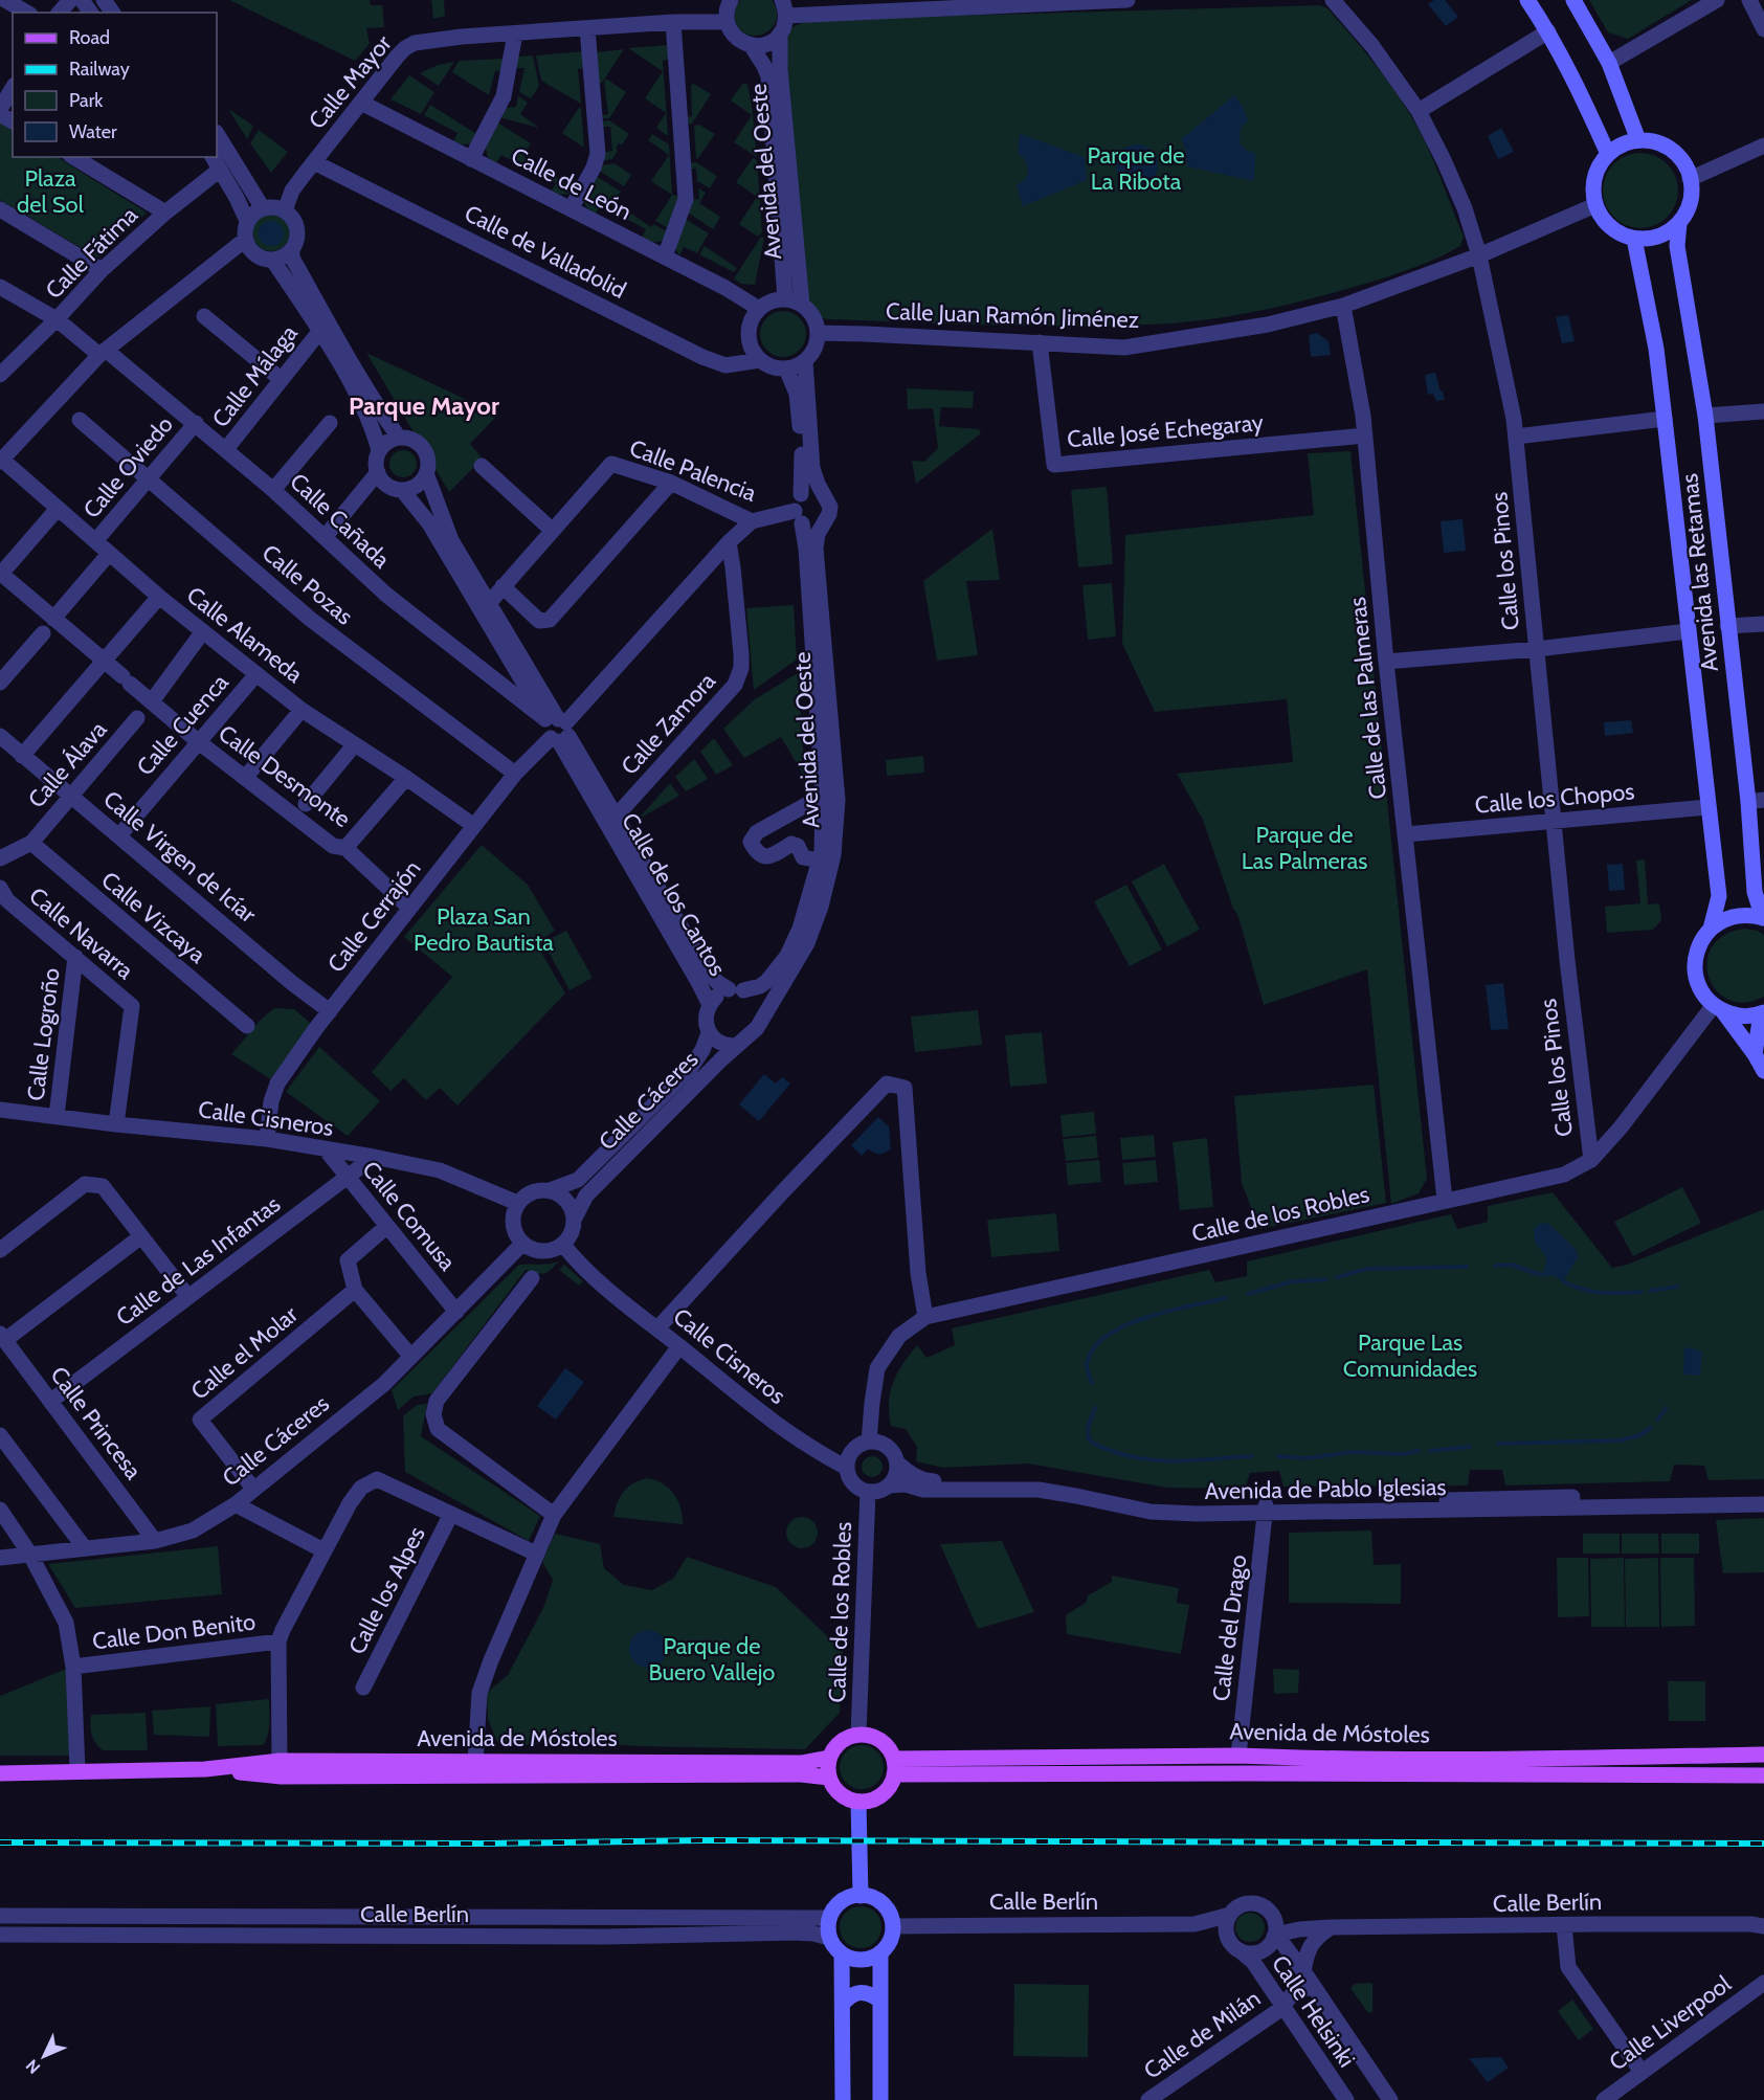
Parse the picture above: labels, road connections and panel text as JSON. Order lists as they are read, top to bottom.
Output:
{
  "streets": {
    "main road": ["Avenida de Móstoles"],
    "street": [
      "Calle Mayor",
      "Avenida del Oeste",
      "Calle de León",
      "Calle de Valladolid",
      "Calle Fátima",
      "Calle Juan Ramón Jiménez",
      "Calle Málaga",
      "Calle José Echegaray",
      "Calle Oviedo",
      "Calle Palencia",
      "Calle Cañada",
      "Calle los Pinos",
      "Avenida las Retamas",
      "Calle Pozas",
      "Calle Alameda",
      "Calle de las Palmeras",
      "Calle Zamora",
      "Calle Cuenca",
      "Calle Álava",
      "Calle Desmonte",
      "Calle los Chopos",
      "Calle Virgen de Icíar",
      "Calle de los Cantos",
      "Calle Cerrajón",
      "Calle Vizcaya",
      "Calle Navarra",
      "Calle Logroño",
      "Calle Cáceres",
      "Calle Cisneros",
      "Calle de los Robles",
      "Calle Comusa",
      "Calle de Las Infantas",
      "Calle el Molar",
      "Calle Princesa",
      "Avenida de Pablo Iglesias",
      "Calle los Alpes",
      "Calle del Drago",
      "Calle Don Benito",
      "Calle Berlín",
      "Calle Helsinki",
      "Calle Liverpool",
      "Calle de Milán"
    ]
  },
  "crossings": [
    ["Calle Mayor", "Avenida del Oeste"],
    ["Calle Mayor", "Calle de León"],
    ["Calle Mayor", "Calle de Valladolid"],
    ["Avenida del Oeste", "Calle de León"],
    ["Avenida del Oeste", "Calle de Valladolid"],
    ["Avenida del Oeste", "Calle Juan Ramón Jiménez"],
    ["Avenida del Oeste", "Calle Palencia"],
    ["Avenida del Oeste", "Calle de los Cantos"],
    ["Avenida del Oeste", "Calle Cáceres"],
    ["Calle de León", "Calle de Valladolid"],
    ["Calle de León", "Calle Juan Ramón Jiménez"],
    ["Calle de Valladolid", "Calle Juan Ramón Jiménez"],
    ["Calle Fátima", "Calle Cañada"],
    ["Calle Juan Ramón Jiménez", "Calle José Echegaray"],
    ["Calle Juan Ramón Jiménez", "Calle los Pinos"],
    ["Calle Juan Ramón Jiménez", "Avenida las Retamas"],
    ["Calle Juan Ramón Jiménez", "Calle de las Palmeras"],
    ["Calle Málaga", "Calle Cañada"],
    ["Calle José Echegaray", "Calle de las Palmeras"],
    ["Calle Oviedo", "Calle Cañada"],
    ["Calle Oviedo", "Calle Pozas"],
    ["Calle Oviedo", "Calle Alameda"],
    ["Calle Palencia", "Calle Cerrajón"],
    ["Calle Cañada", "Calle de los Cantos"],
    ["Calle Cañada", "Calle Cerrajón"],
    ["Calle los Pinos", "Calle los Chopos"],
    ["Calle los Pinos", "Calle de los Robles"],
    ["Avenida las Retamas", "Calle los Chopos"],
    ["Avenida las Retamas", "Calle de los Robles"],
    ["Calle Pozas", "Calle Cerrajón"],
    ["Calle Alameda", "Calle Cuenca"],
    ["Calle Alameda", "Calle Cerrajón"],
    ["Calle de las Palmeras", "Calle los Chopos"],
    ["Calle de las Palmeras", "Calle de los Robles"],
    ["Calle Zamora", "Calle de los Cantos"],
    ["Calle Zamora", "Calle Cerrajón"],
    ["Calle Cuenca", "Calle Desmonte"],
    ["Calle Cuenca", "Calle Virgen de Icíar"],
    ["Calle Álava", "Calle Virgen de Icíar"],
    ["Calle Álava", "Calle Vizcaya"],
    ["Calle Desmonte", "Calle Cerrajón"],
    ["Calle Virgen de Icíar", "Calle Cerrajón"],
    ["Calle de los Cantos", "Calle Cerrajón"],
    ["Calle de los Cantos", "Calle Cáceres"],
    ["Calle Cerrajón", "Calle Cisneros"],
    ["Calle Navarra", "Calle Logroño"],
    ["Calle Navarra", "Calle Cisneros"],
    ["Calle Logroño", "Calle Cisneros"],
    ["Calle Cáceres", "Calle Cisneros"],
    ["Calle Cáceres", "Calle Comusa"],
    ["Calle Cáceres", "Calle el Molar"],
    ["Calle Cáceres", "Calle Princesa"],
    ["Calle Cisneros", "Calle de los Robles"],
    ["Calle Cisneros", "Calle Comusa"],
    ["Calle Cisneros", "Calle de Las Infantas"],
    ["Calle Cisneros", "Avenida de Pablo Iglesias"],
    ["Calle de los Robles", "Avenida de Pablo Iglesias"],
    ["Calle de los Robles", "Avenida de Móstoles"],
    ["Calle Comusa", "Calle de Las Infantas"],
    ["Calle de Las Infantas", "Calle Princesa"],
    ["Avenida de Pablo Iglesias", "Calle del Drago"],
    ["Calle los Alpes", "Calle Don Benito"],
    ["Calle los Alpes", "Avenida de Móstoles"],
    ["Calle del Drago", "Avenida de Móstoles"],
    ["Calle Berlín", "Calle Helsinki"],
    ["Calle Helsinki", "Calle de Milán"]
  ],
  "districts": ["Parque Mayor"],
  "parks": [
    "Parque de La Ribota",
    "Plaza del Sol",
    "Parque de Las Palmeras",
    "Plaza San Pedro Bautista",
    "Parque Las Comunidades",
    "Parque de Buero Vallejo"
  ],
  "legend": [
    "Road",
    "Railway",
    "Park",
    "Water"
  ],
  "north": "bottom left"
}
